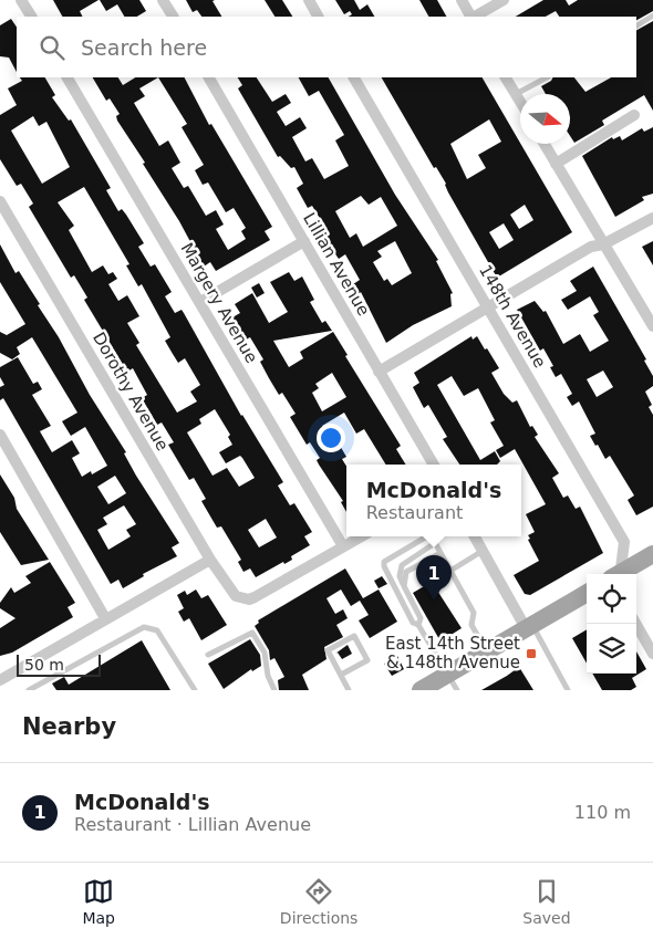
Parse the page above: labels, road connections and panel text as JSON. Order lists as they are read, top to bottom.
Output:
{
  "streets": {
    "street": [
      "Lillian Avenue",
      "Margery Avenue",
      "148th Avenue",
      "Dorothy Avenue"
    ]
  },
  "crossings": [
    ["Margery Avenue", "Dorothy Avenue"]
  ],
  "places": {
    "transit": ["East 14th Street & 148th Avenue"]
  },
  "scale_bar": "50 m",
  "north": "right",
  "page": {
    "search": "Search here",
    "popup": ["McDonald's", "Restaurant"],
    "pins": "1",
    "scale": "50 m",
    "heading": "Nearby",
    "list": [
      {
        "mark": "1",
        "name": "McDonald's",
        "note": "Restaurant · Lillian Avenue",
        "value": "110 m"
      }
    ],
    "nav": ["Map", "Directions", "Saved"]
  }
}
